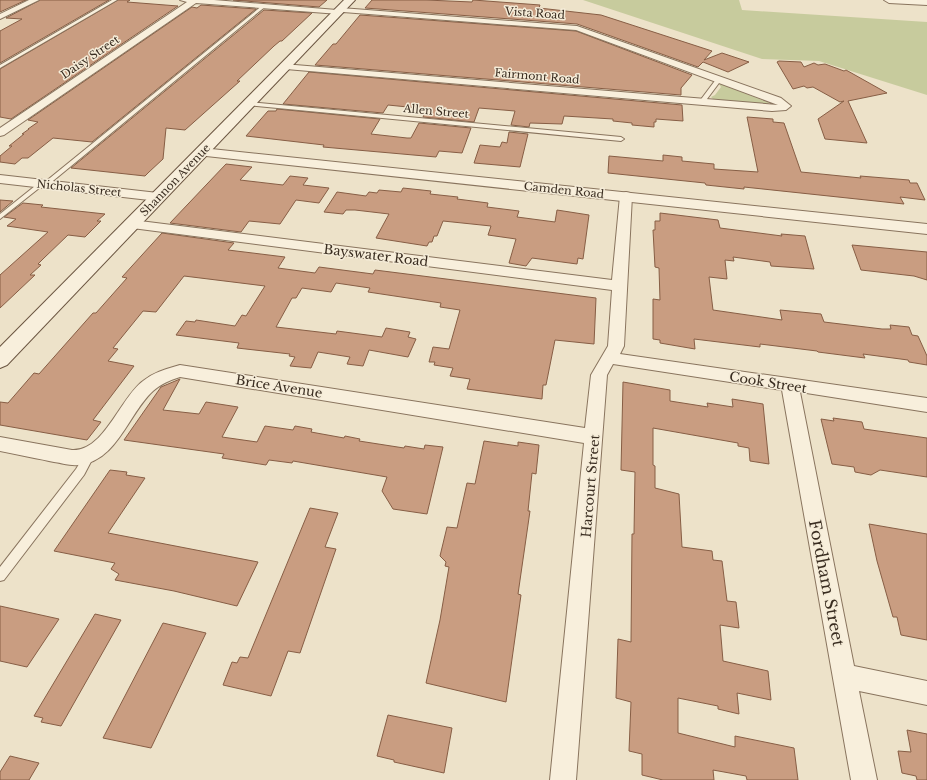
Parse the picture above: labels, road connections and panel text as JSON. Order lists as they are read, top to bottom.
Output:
{
  "streets": {
    "main road": ["Shannon Avenue", "Camden Road"],
    "street": [
      "Vista Road",
      "Daisy Street",
      "Fairmont Road",
      "Nicholas Street",
      "Bayswater Road",
      "Cook Street",
      "Brice Avenue",
      "Harcourt Street",
      "Fordham Street"
    ],
    "lane": ["Allen Street"]
  },
  "crossings": [
    ["Vista Road", "Daisy Street"],
    ["Vista Road", "Fairmont Road"],
    ["Vista Road", "Shannon Avenue"],
    ["Fairmont Road", "Shannon Avenue"],
    ["Allen Street", "Shannon Avenue"],
    ["Shannon Avenue", "Nicholas Street"],
    ["Shannon Avenue", "Camden Road"],
    ["Shannon Avenue", "Bayswater Road"],
    ["Camden Road", "Harcourt Street"],
    ["Bayswater Road", "Harcourt Street"],
    ["Cook Street", "Harcourt Street"],
    ["Cook Street", "Fordham Street"],
    ["Brice Avenue", "Harcourt Street"]
  ]
}
